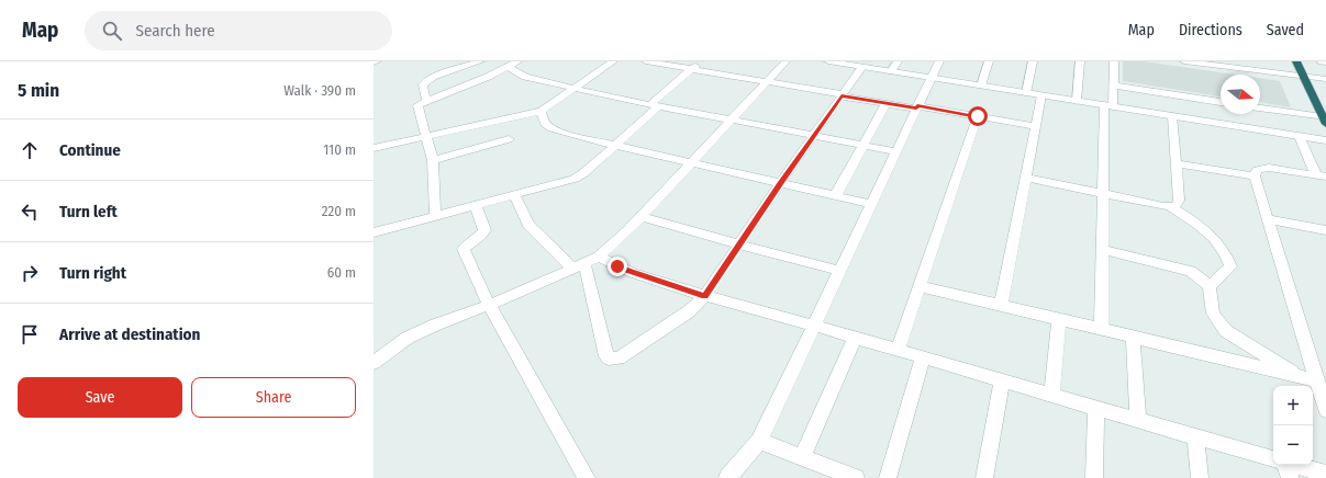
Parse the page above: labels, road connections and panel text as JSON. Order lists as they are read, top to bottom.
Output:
{
  "north": "right",
  "page": {
    "header": "Map",
    "search": "Search here",
    "nav": ["Map", "Directions", "Saved"],
    "heading": ["5 min", "Walk · 390 m"],
    "list": [
      ["Continue", "110 m"],
      ["Turn left", "220 m"],
      ["Turn right", "60 m"],
      "Arrive at destination"
    ],
    "buttons": ["Save", "Share"],
    "map_buttons": ["+", "−"]
  }
}
